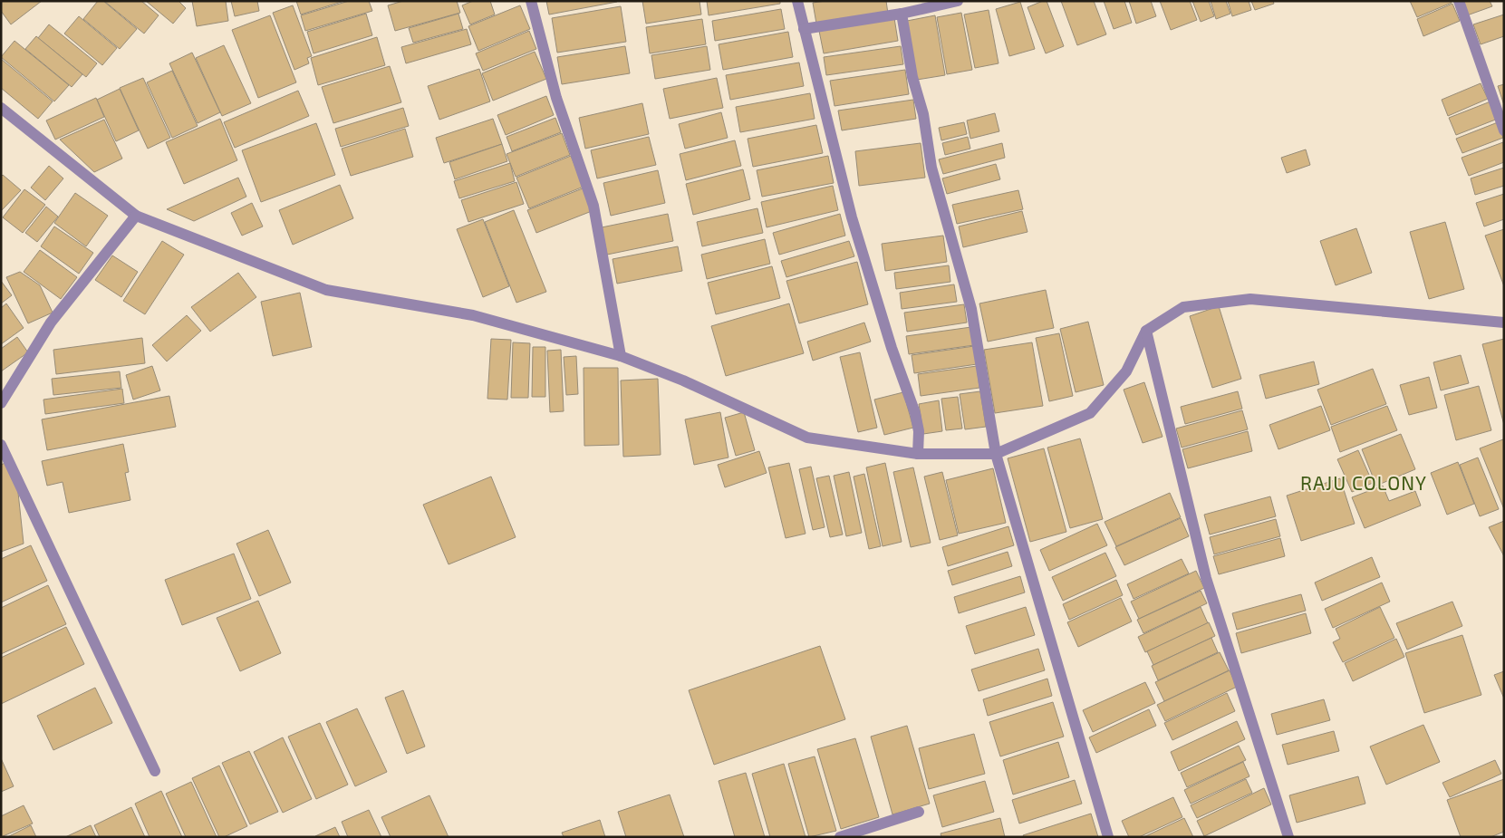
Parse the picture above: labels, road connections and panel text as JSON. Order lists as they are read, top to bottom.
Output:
{
  "districts": ["RAJU COLONY"]
}
